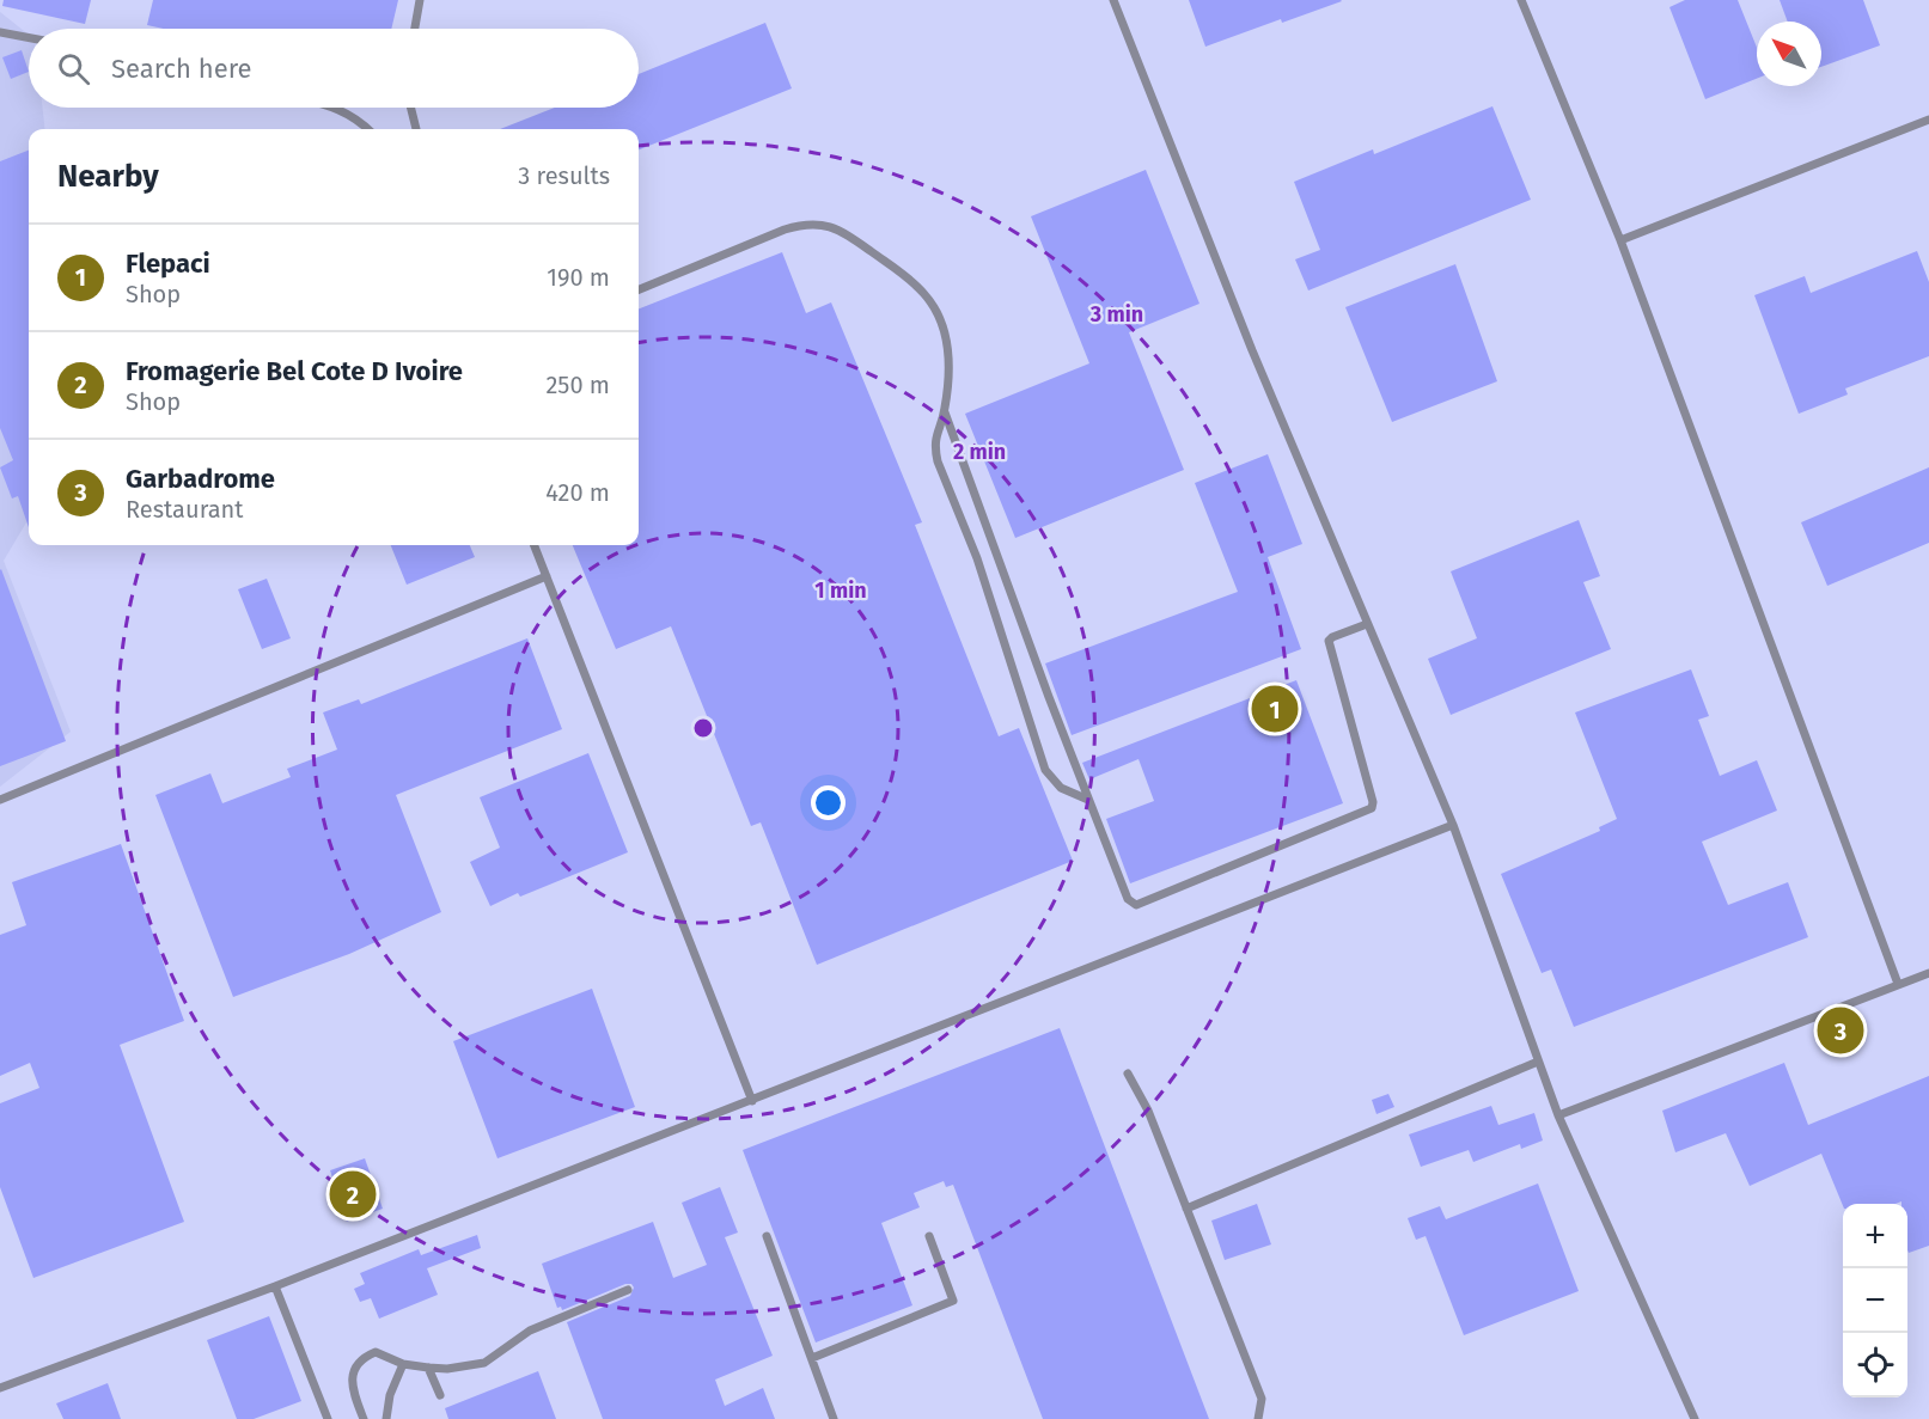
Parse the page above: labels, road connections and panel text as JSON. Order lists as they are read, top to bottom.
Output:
{
  "north": "top left",
  "page": {
    "search": "Search here",
    "heading": ["Nearby", "3 results"],
    "list": [
      {
        "mark": "1",
        "name": "Flepaci",
        "note": "Shop",
        "value": "190 m"
      },
      {
        "mark": "2",
        "name": "Fromagerie Bel Cote D Ivoire",
        "note": "Shop",
        "value": "250 m"
      },
      {
        "mark": "3",
        "name": "Garbadrome",
        "note": "Restaurant",
        "value": "420 m"
      }
    ],
    "pins": ["1", "3", "2"],
    "map_buttons": ["+", "−"]
  },
  "rings": ["3 min", "2 min", "1 min"]
}
